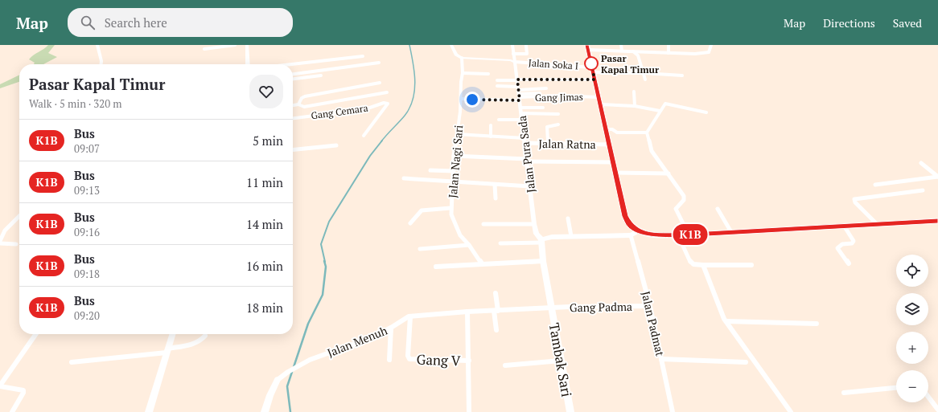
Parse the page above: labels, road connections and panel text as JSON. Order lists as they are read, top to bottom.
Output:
{
  "streets": {
    "street": [
      "Jalan Soka I",
      "Gang Jimas",
      "Gang Cemara",
      "Jalan Ratna",
      "Jalan Pura Sada",
      "Jalan Nagi Sari",
      "Gang Padma",
      "Jalan Padmat",
      "Jalan Menuh",
      "Gang V",
      "Tambak Sari"
    ]
  },
  "crossings": [
    ["Jalan Soka I", "Jalan Pura Sada"],
    ["Gang Jimas", "Jalan Pura Sada"],
    ["Jalan Ratna", "Jalan Pura Sada"],
    ["Jalan Ratna", "Jalan Nagi Sari"],
    ["Jalan Pura Sada", "Tambak Sari"],
    ["Gang Padma", "Jalan Padmat"],
    ["Gang Padma", "Jalan Menuh"],
    ["Gang Padma", "Tambak Sari"],
    ["Jalan Menuh", "Gang V"],
    ["Jalan Menuh", "Tambak Sari"]
  ],
  "places": ["Pasar Kapal Timur"],
  "lines": ["bus line K1B"],
  "page": {
    "header": "Map",
    "search": "Search here",
    "nav": ["Map", "Directions", "Saved"],
    "on_map": "K1B",
    "heading": ["Pasar Kapal Timur", "Walk · 5 min · 320 m"],
    "list": [
      {
        "mark": "K1B",
        "name": "Bus",
        "note": "09:07",
        "value": "5 min"
      },
      {
        "mark": "K1B",
        "name": "Bus",
        "note": "09:13",
        "value": "11 min"
      },
      {
        "mark": "K1B",
        "name": "Bus",
        "note": "09:16",
        "value": "14 min"
      },
      {
        "mark": "K1B",
        "name": "Bus",
        "note": "09:18",
        "value": "16 min"
      },
      {
        "mark": "K1B",
        "name": "Bus",
        "note": "09:20",
        "value": "18 min"
      }
    ],
    "map_buttons": ["+", "−"]
  }
}
